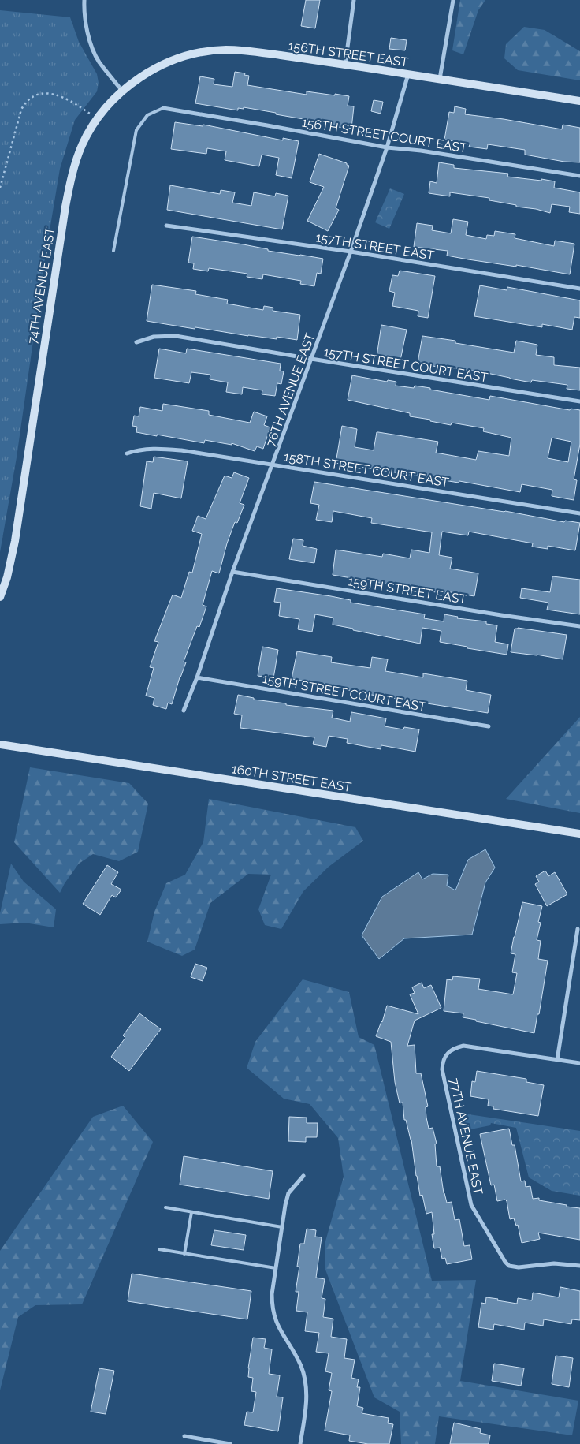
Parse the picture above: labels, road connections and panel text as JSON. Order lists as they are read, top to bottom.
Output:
{
  "streets": {
    "street": [
      "156TH STREET EAST",
      "156TH STREET COURT EAST",
      "157TH STREET EAST",
      "74TH AVENUE EAST",
      "157TH STREET COURT EAST",
      "76TH AVENUE EAST",
      "158TH STREET COURT EAST",
      "159TH STREET EAST",
      "159TH STREET COURT EAST",
      "160TH STREET EAST",
      "77TH AVENUE EAST"
    ]
  },
  "crossings": [
    ["156TH STREET EAST", "74TH AVENUE EAST"],
    ["156TH STREET EAST", "76TH AVENUE EAST"],
    ["156TH STREET COURT EAST", "76TH AVENUE EAST"],
    ["157TH STREET EAST", "76TH AVENUE EAST"],
    ["157TH STREET COURT EAST", "76TH AVENUE EAST"],
    ["76TH AVENUE EAST", "158TH STREET COURT EAST"],
    ["76TH AVENUE EAST", "159TH STREET EAST"],
    ["76TH AVENUE EAST", "159TH STREET COURT EAST"]
  ]
}
